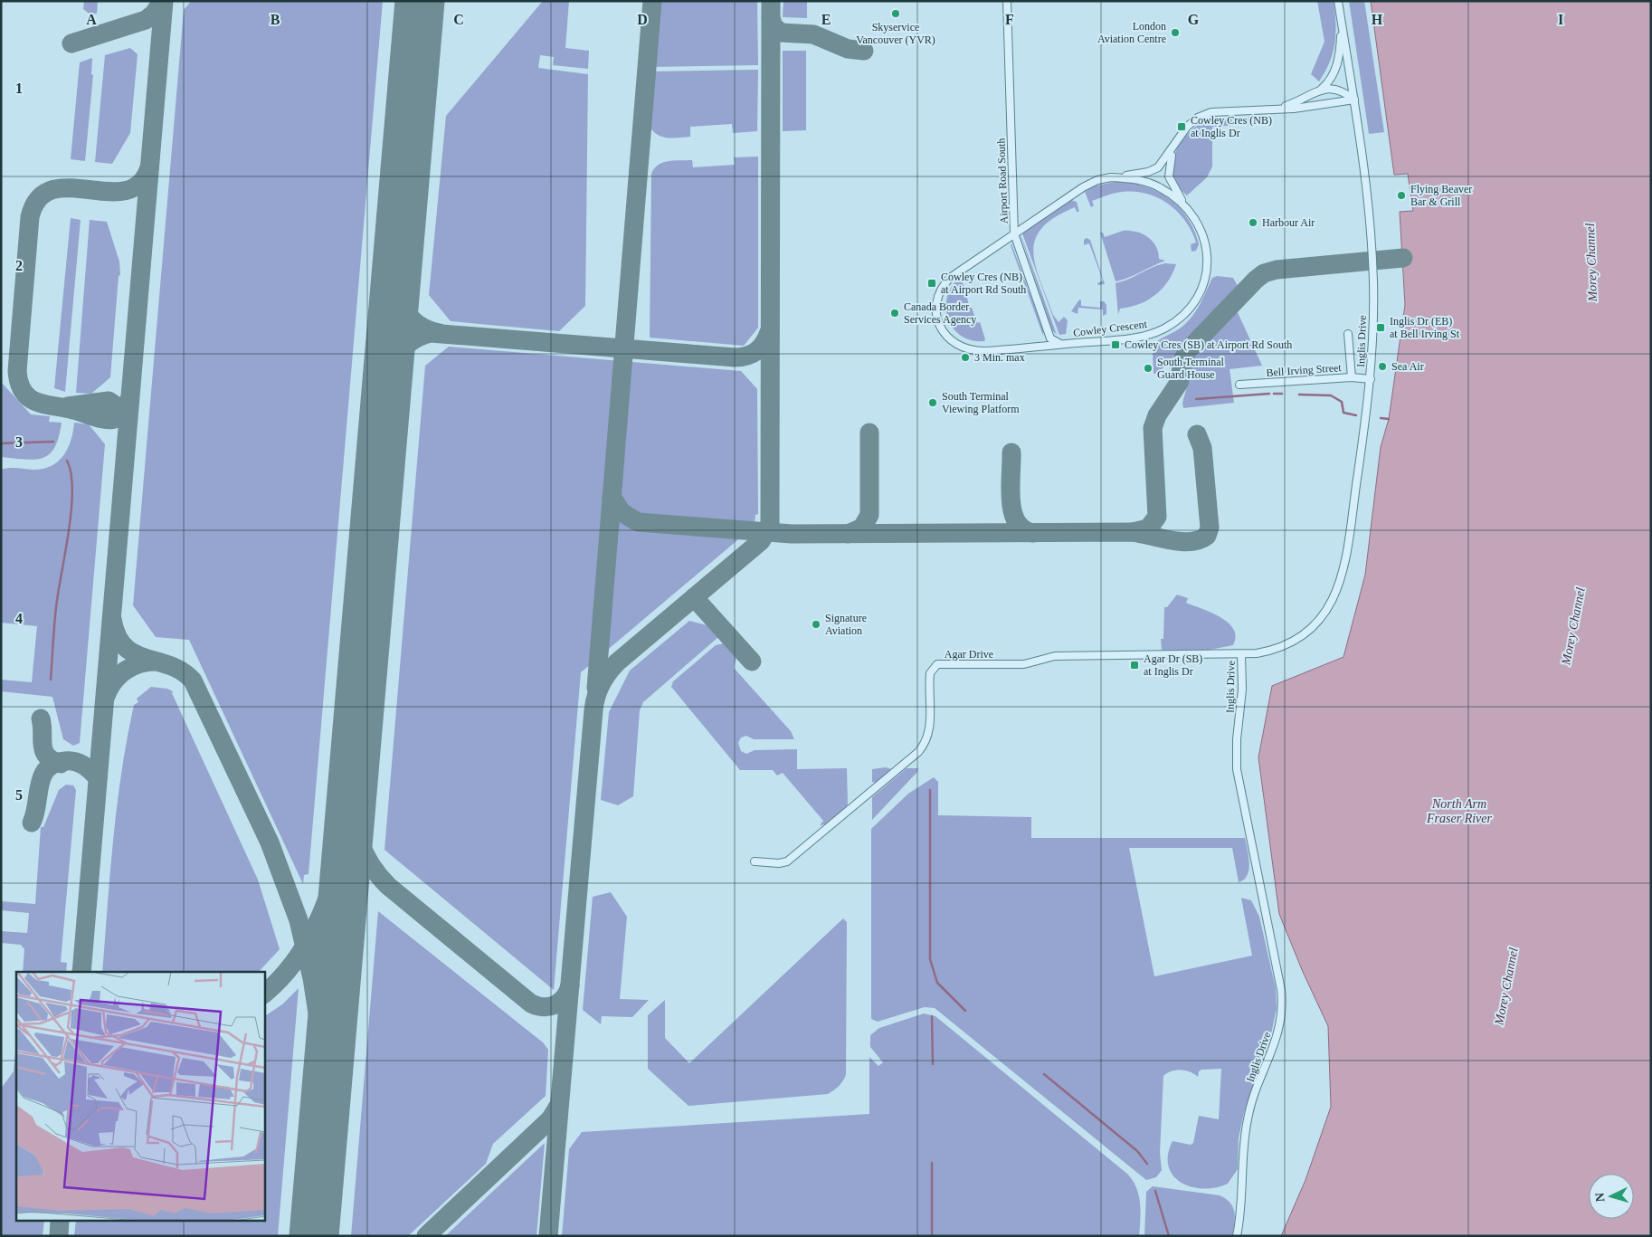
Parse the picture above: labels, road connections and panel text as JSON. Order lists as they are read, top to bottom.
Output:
{
  "streets": {
    "street": [
      "Airport Road South",
      "Cowley Crescent",
      "Inglis Drive",
      "Bell Irving Street",
      "Agar Drive"
    ]
  },
  "crossings": [
    ["Airport Road South", "Cowley Crescent"],
    ["Inglis Drive", "Bell Irving Street"],
    ["Inglis Drive", "Agar Drive"]
  ],
  "water": ["Morey Channel", "North Arm Fraser River"],
  "places": {
    "other": [
      "Skyservice Vancouver (YVR)",
      "London Aviation Centre",
      "Flying Beaver Bar & Grill",
      "Harbour Air",
      "Canada Border Services Agency",
      "3 Min. max",
      "Sea Air",
      "South Terminal Guard House",
      "South Terminal Viewing Platform",
      "Signature Aviation"
    ],
    "transit": [
      "Cowley Cres (NB) at Inglis Dr",
      "Cowley Cres (NB) at Airport Rd South",
      "Inglis Dr (EB) at Bell Irving St",
      "Cowley Cres (SB) at Airport Rd South",
      "Agar Dr (SB) at Inglis Dr"
    ]
  },
  "north": "left",
  "grid": {
    "columns": [
      "A",
      "B",
      "C",
      "D",
      "E",
      "F",
      "G",
      "H",
      "I"
    ],
    "rows": [
      "1",
      "2",
      "3",
      "4",
      "5"
    ]
  }
}
